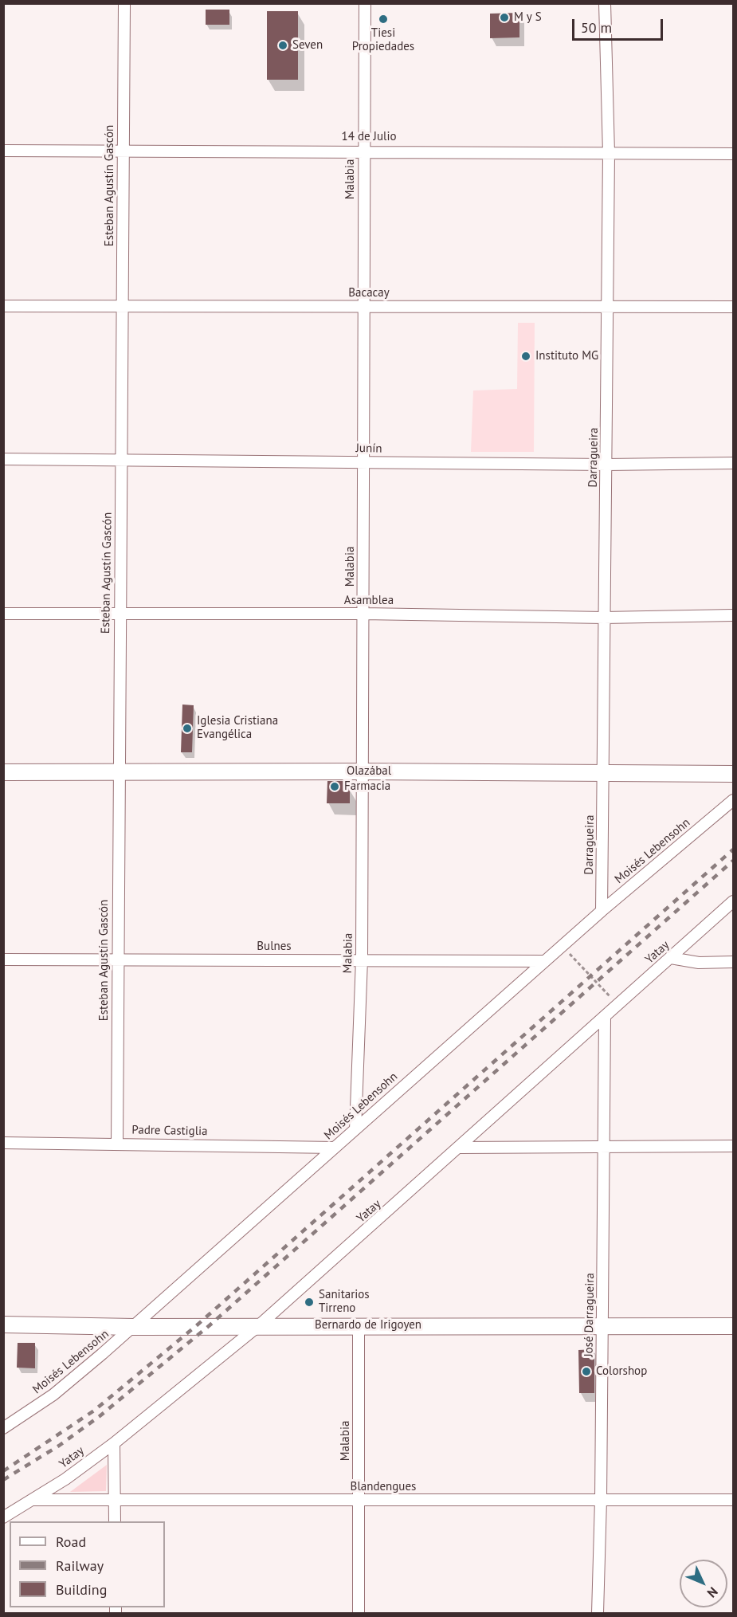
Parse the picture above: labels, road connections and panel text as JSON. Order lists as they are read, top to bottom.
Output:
{
  "streets": {
    "street": [
      "14 de Julio",
      "Malabia",
      "Esteban Agustín Gascón",
      "Bacacay",
      "Junín",
      "Darragueira",
      "Asamblea",
      "Olazábal",
      "Moisés Lebensohn",
      "Bulnes",
      "Yatay",
      "Padre Castiglia",
      "José Darragueira",
      "Bernardo de Irigoyen",
      "Blandengues"
    ]
  },
  "crossings": [
    ["14 de Julio", "Malabia"],
    ["14 de Julio", "Esteban Agustín Gascón"],
    ["14 de Julio", "Darragueira"],
    ["Malabia", "Bacacay"],
    ["Malabia", "Junín"],
    ["Malabia", "Asamblea"],
    ["Malabia", "Olazábal"],
    ["Malabia", "Moisés Lebensohn"],
    ["Malabia", "Bulnes"],
    ["Malabia", "Bernardo de Irigoyen"],
    ["Malabia", "Blandengues"],
    ["Esteban Agustín Gascón", "Bacacay"],
    ["Esteban Agustín Gascón", "Junín"],
    ["Esteban Agustín Gascón", "Asamblea"],
    ["Esteban Agustín Gascón", "Olazábal"],
    ["Esteban Agustín Gascón", "Bulnes"],
    ["Esteban Agustín Gascón", "Padre Castiglia"],
    ["Bacacay", "Darragueira"],
    ["Junín", "Darragueira"],
    ["Darragueira", "Asamblea"],
    ["Darragueira", "Olazábal"],
    ["Darragueira", "Moisés Lebensohn"],
    ["Moisés Lebensohn", "Bulnes"],
    ["Moisés Lebensohn", "Padre Castiglia"],
    ["Moisés Lebensohn", "Bernardo de Irigoyen"],
    ["Yatay", "José Darragueira"],
    ["Yatay", "Bernardo de Irigoyen"],
    ["Yatay", "Blandengues"],
    ["José Darragueira", "Bernardo de Irigoyen"],
    ["José Darragueira", "Blandengues"]
  ],
  "places": [
    "M y S",
    "Tiesi Propiedades",
    "Seven",
    "Instituto MG",
    "Iglesia Cristiana Evangélica",
    "Farmacia",
    "Sanitarios Tirreno",
    "Colorshop"
  ],
  "legend": ["Road", "Railway", "Building"],
  "scale_bar": "50 m",
  "north": "bottom right"
}
